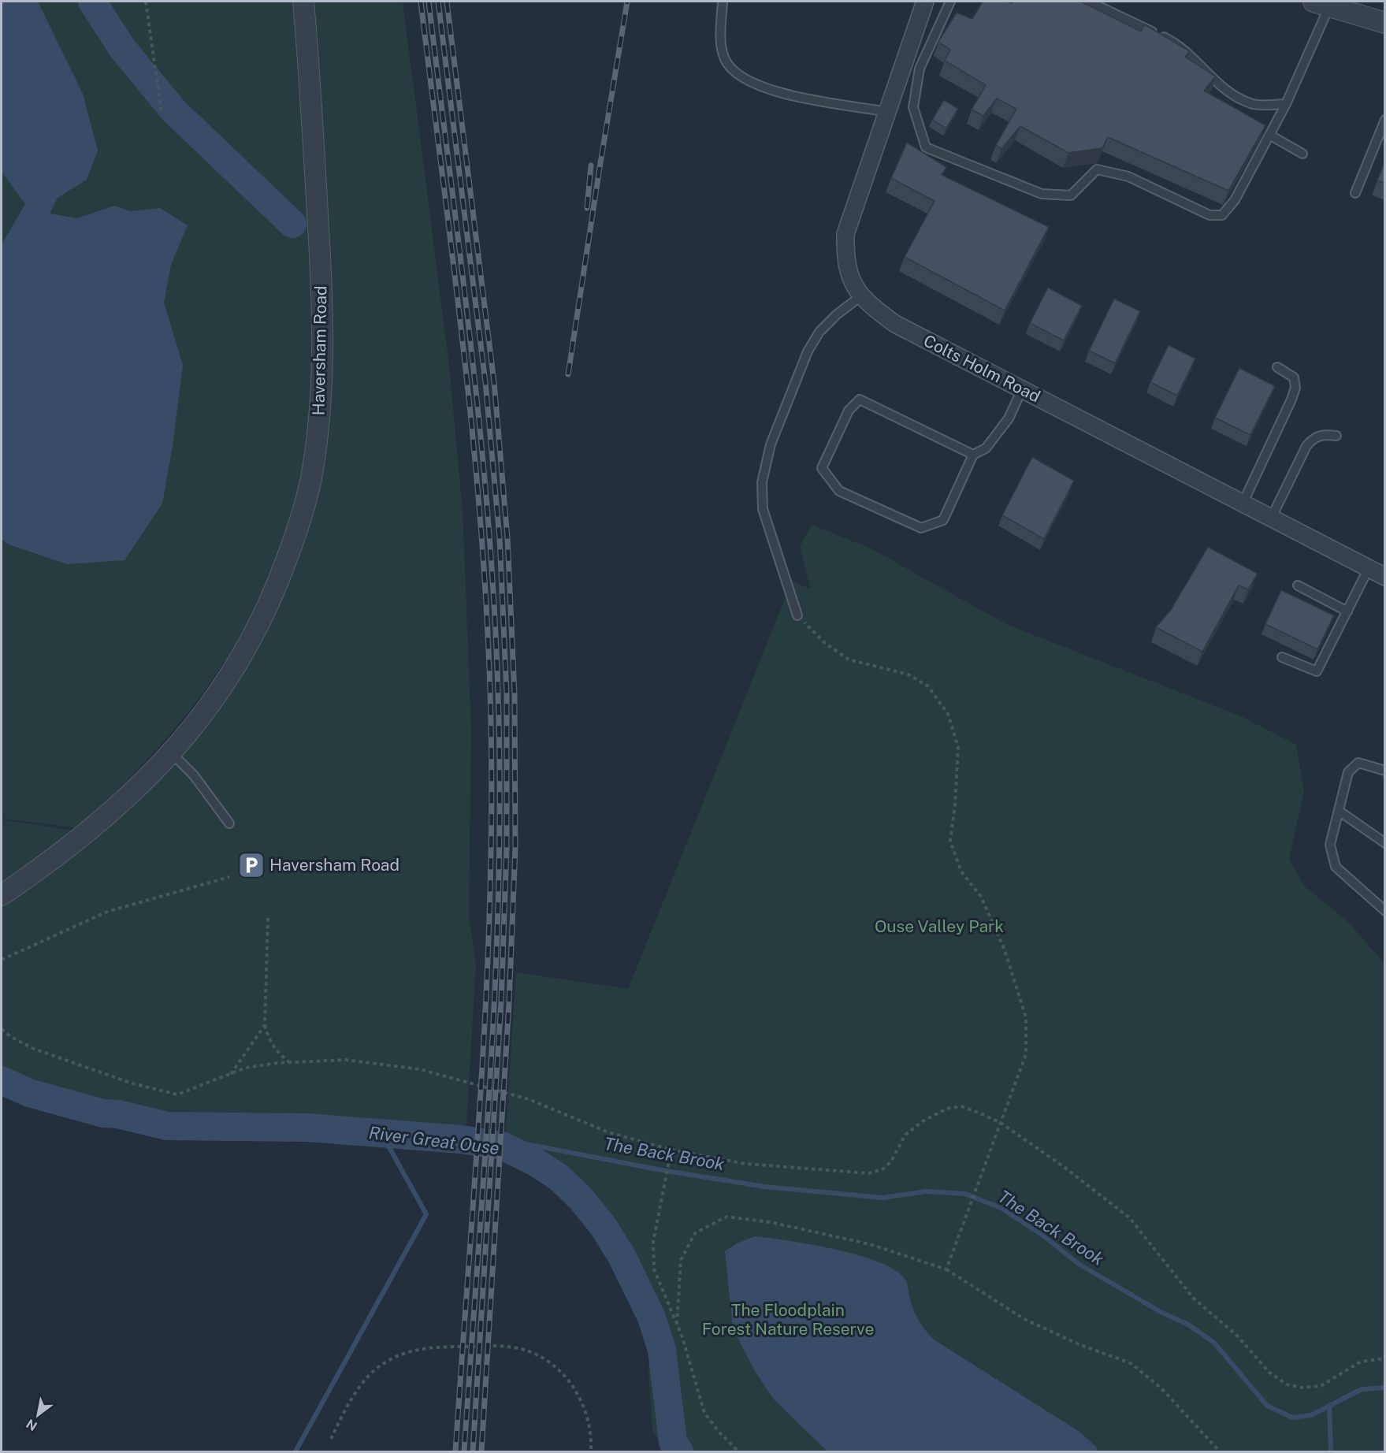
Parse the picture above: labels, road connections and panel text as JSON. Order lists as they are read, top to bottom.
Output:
{
  "streets": {
    "street": ["Haversham Road", "Colts Holm Road"]
  },
  "water": ["River Great Ouse", "The Back Brook"],
  "parks": ["Ouse Valley Park", "The Floodplain Forest Nature Reserve"],
  "places": {
    "parking": ["Haversham Road"]
  },
  "north": "bottom left"
}
